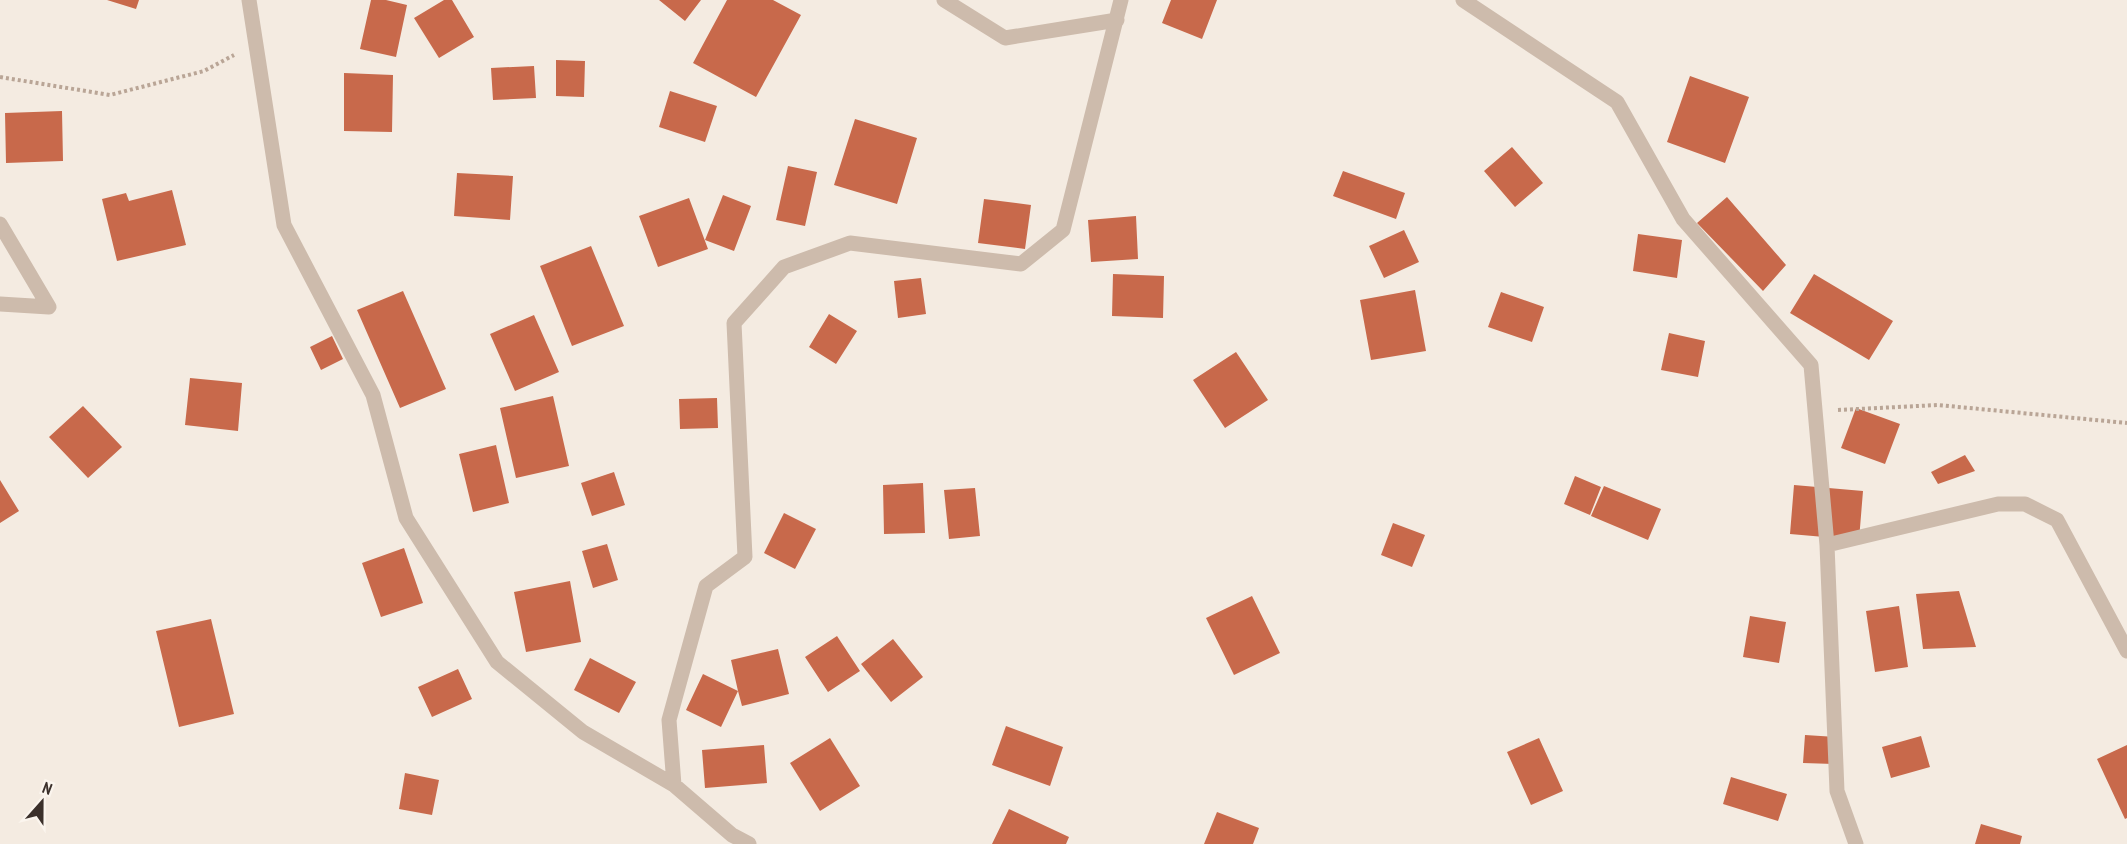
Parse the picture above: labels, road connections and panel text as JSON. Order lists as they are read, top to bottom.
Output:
{
  "north": "top"
}
